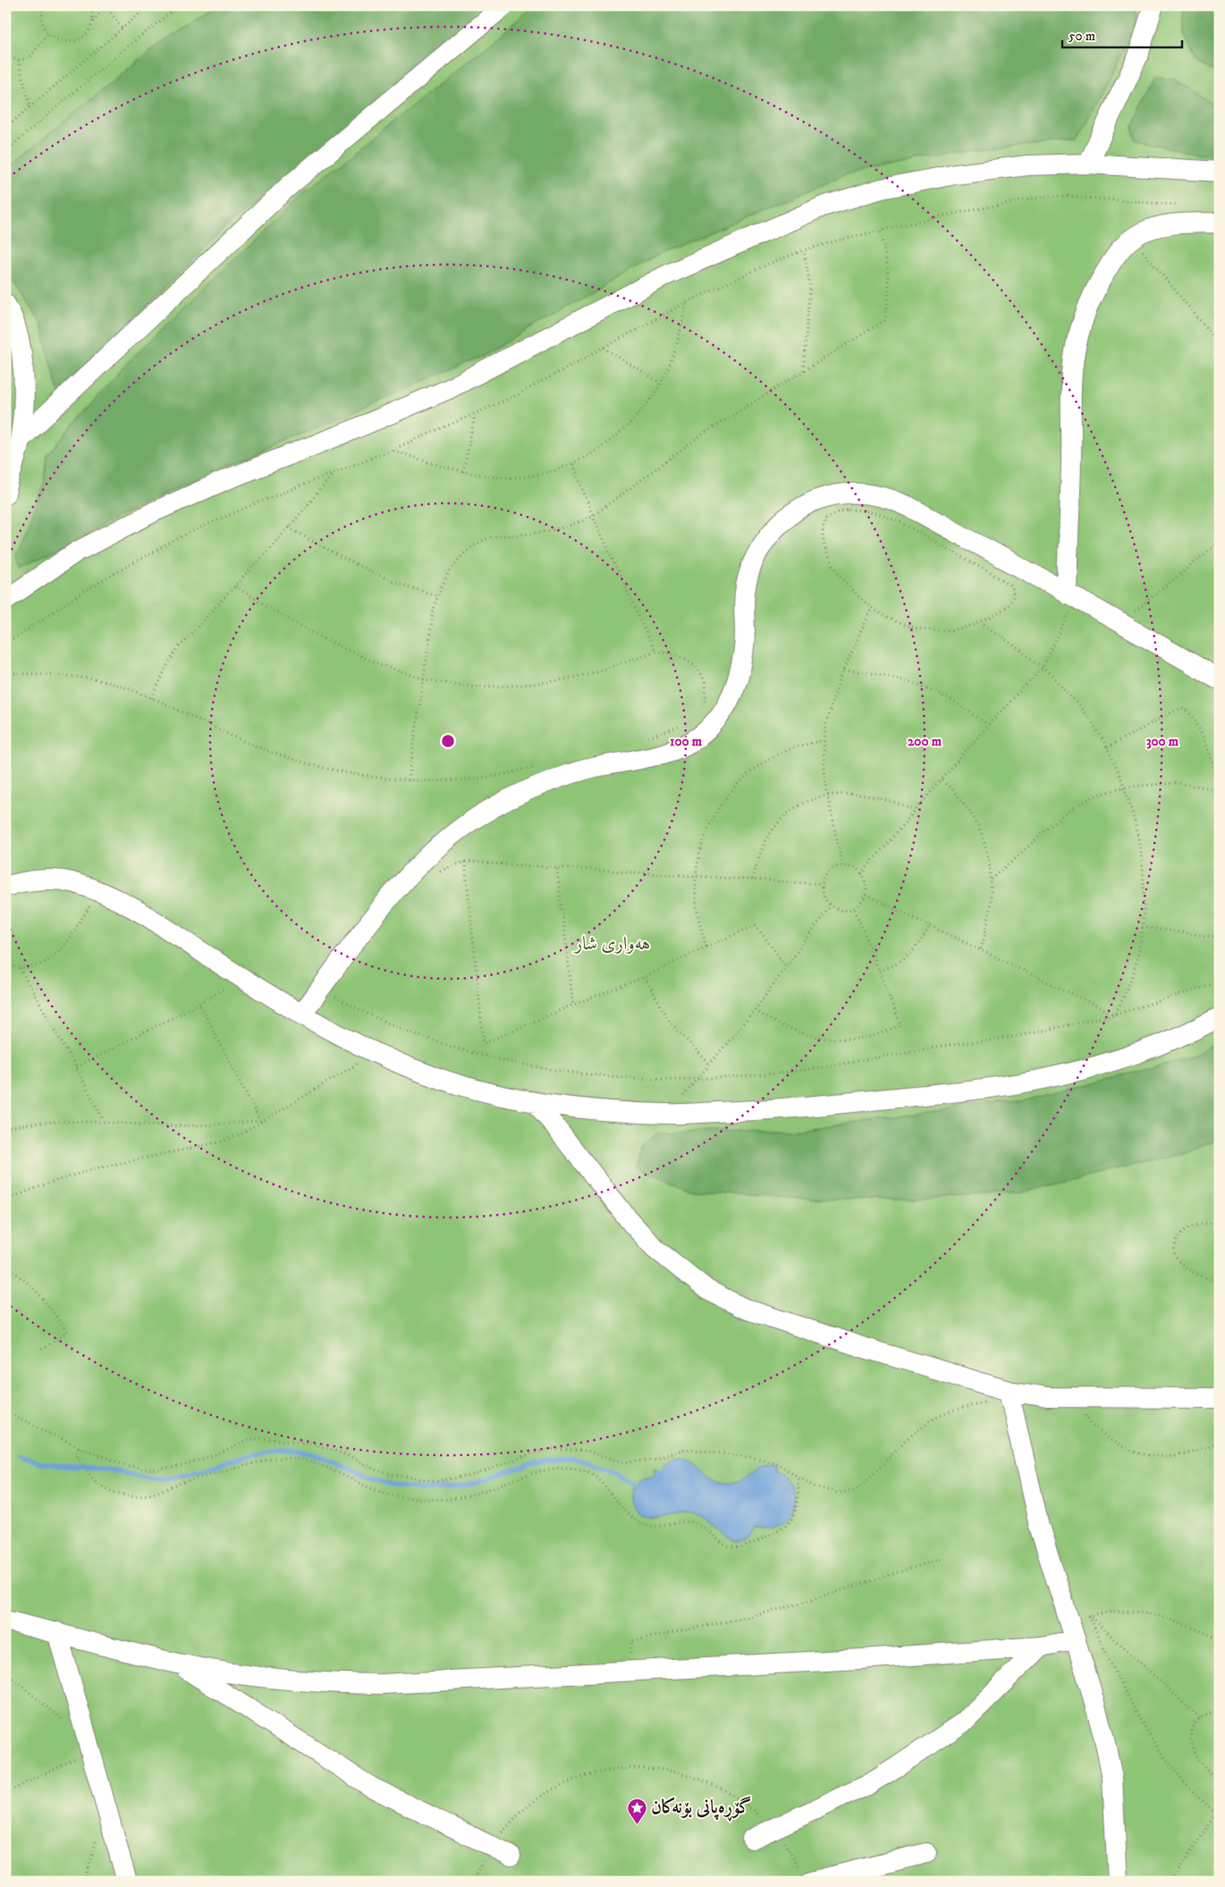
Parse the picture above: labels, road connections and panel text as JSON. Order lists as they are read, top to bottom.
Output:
{
  "parks": ["هەواری شار"],
  "places": {
    "place": ["گۆڕەپانی بۆنەکان"]
  },
  "scale_bar": "50 m",
  "rings": ["100 m", "200 m", "300 m"]
}
